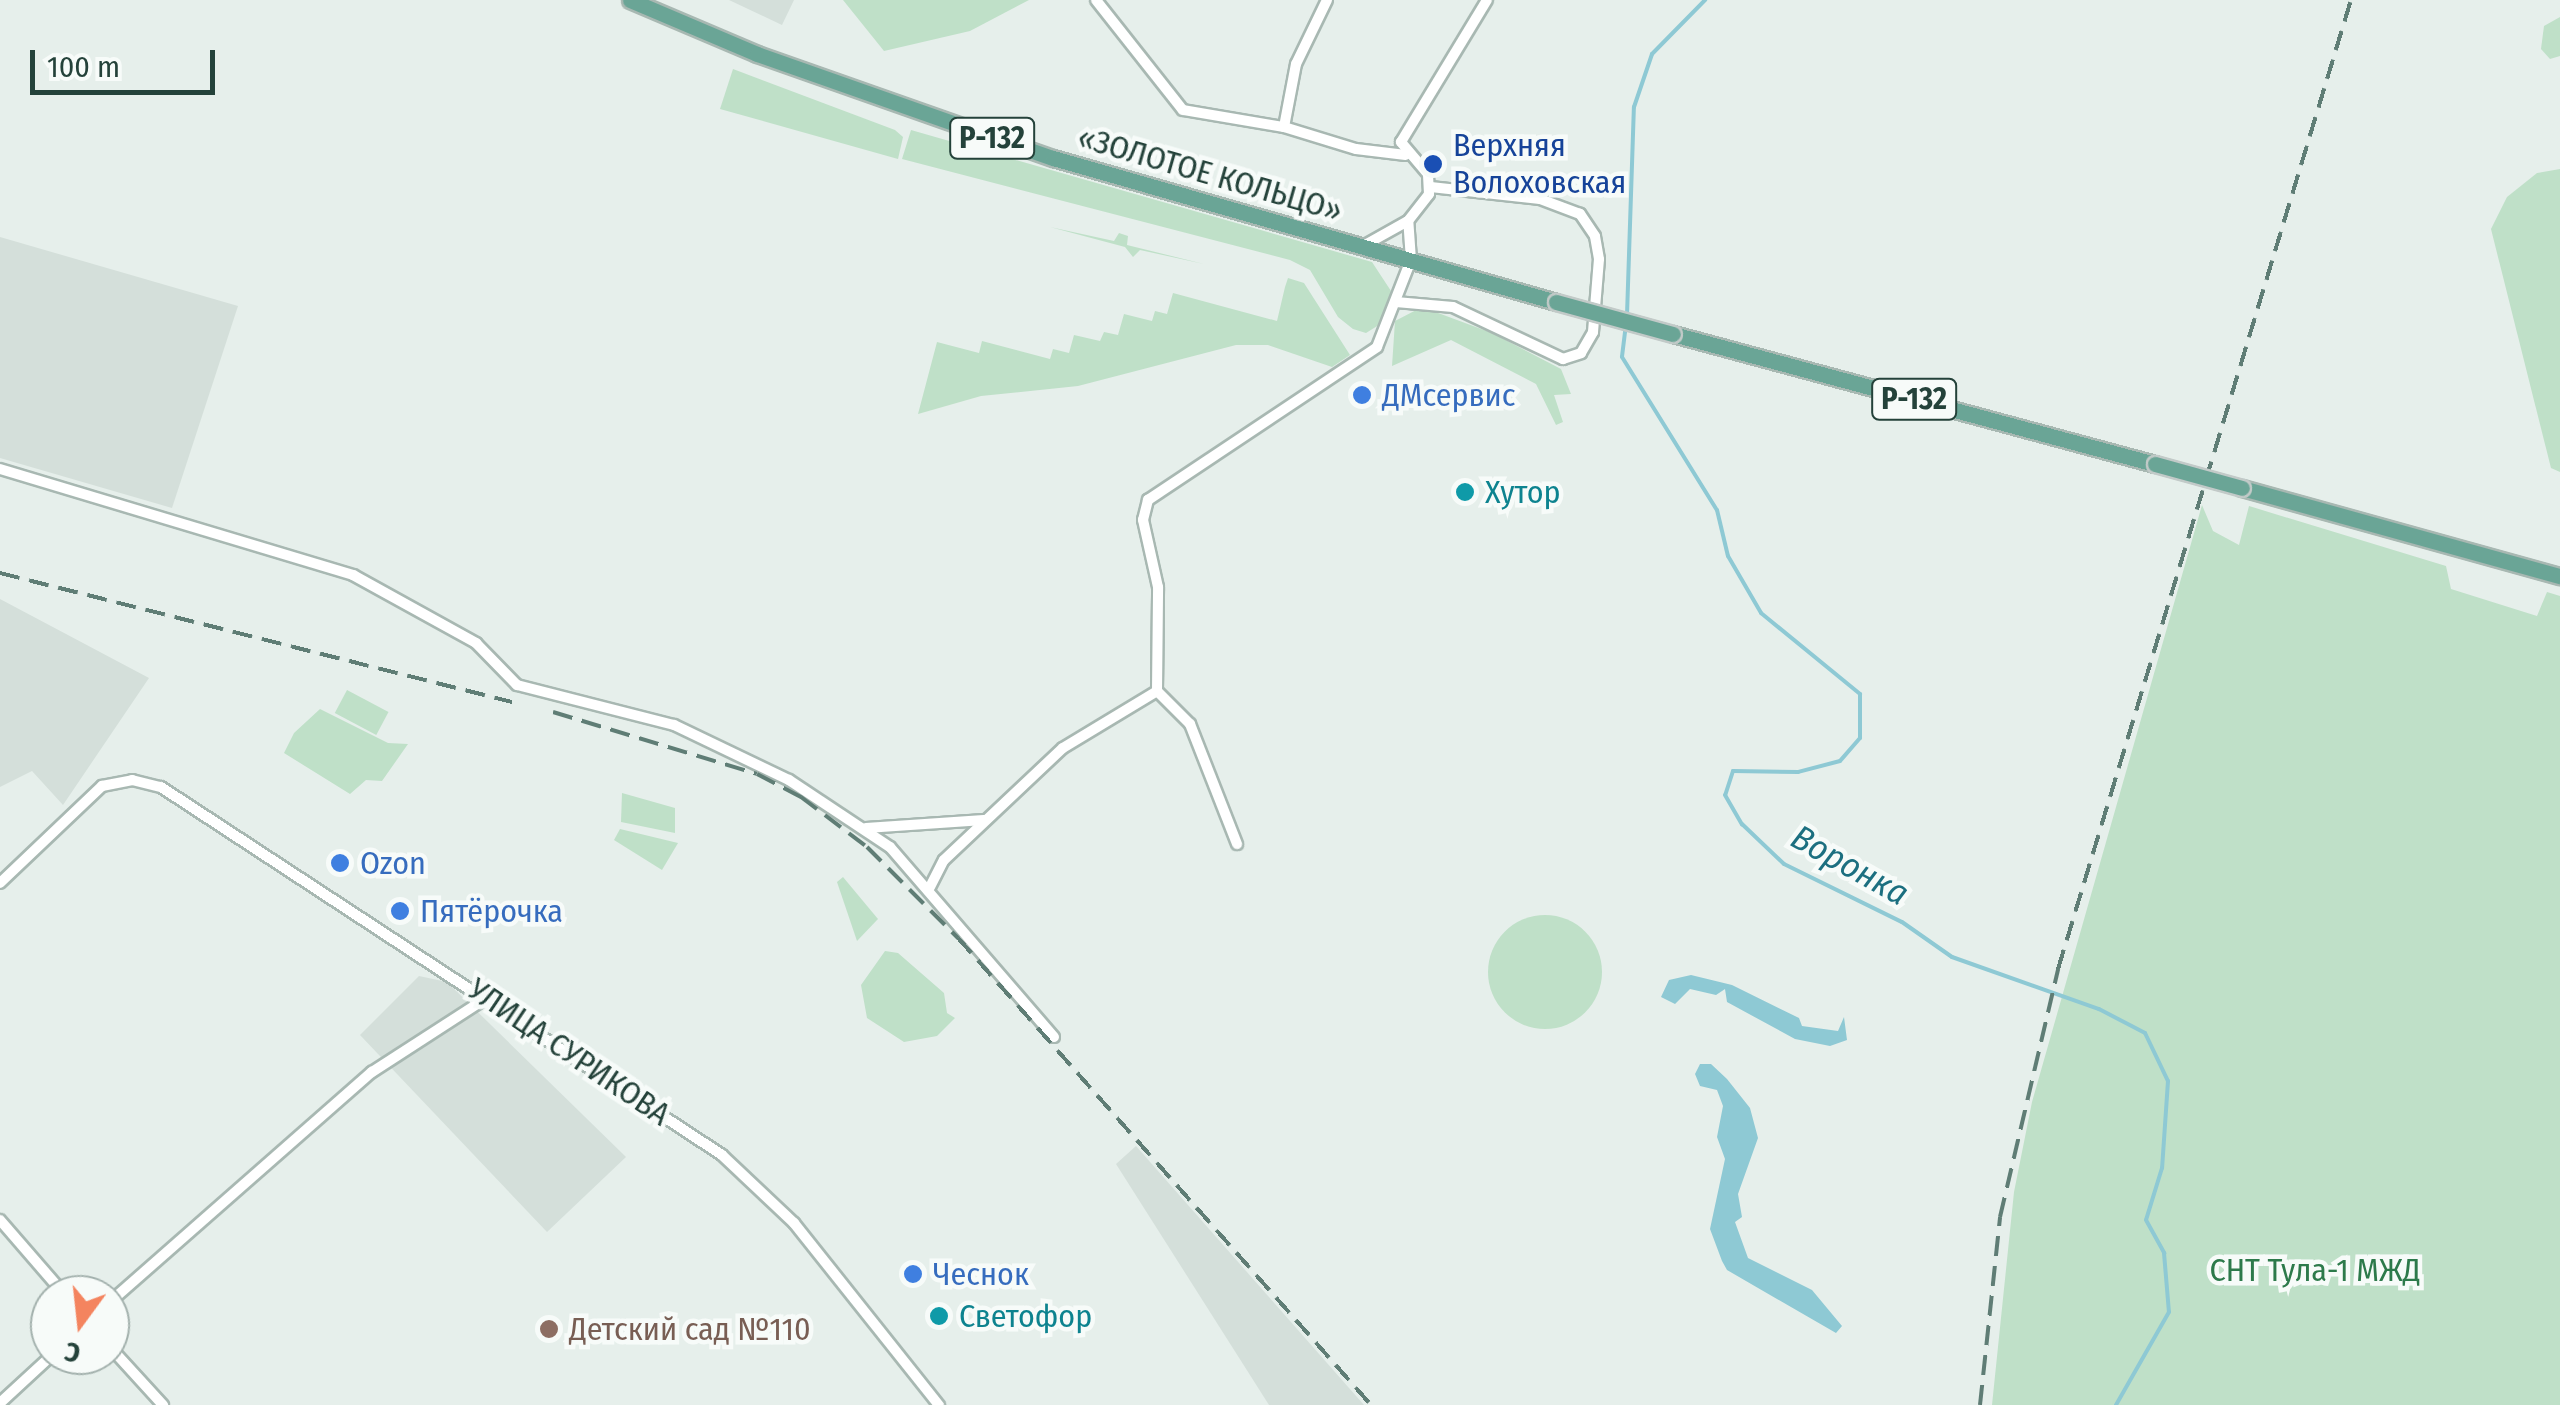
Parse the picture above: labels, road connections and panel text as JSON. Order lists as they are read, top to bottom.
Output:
{
  "streets": {
    "main road": ["Р-132", "«ЗОЛОТОЕ КОЛЬЦО»"],
    "street": ["УЛИЦА СУРИКОВА"]
  },
  "water": ["Воронка"],
  "parks": ["СНТ Тула-1 МЖД"],
  "places": [
    "Верхняя Волоховская",
    "ДМсервис",
    "Хутор",
    "Ozon",
    "Пятёрочка",
    "Чеснок",
    "Светофор",
    "Детский сад №110"
  ],
  "scale_bar": "100 m",
  "north": "bottom"
}
